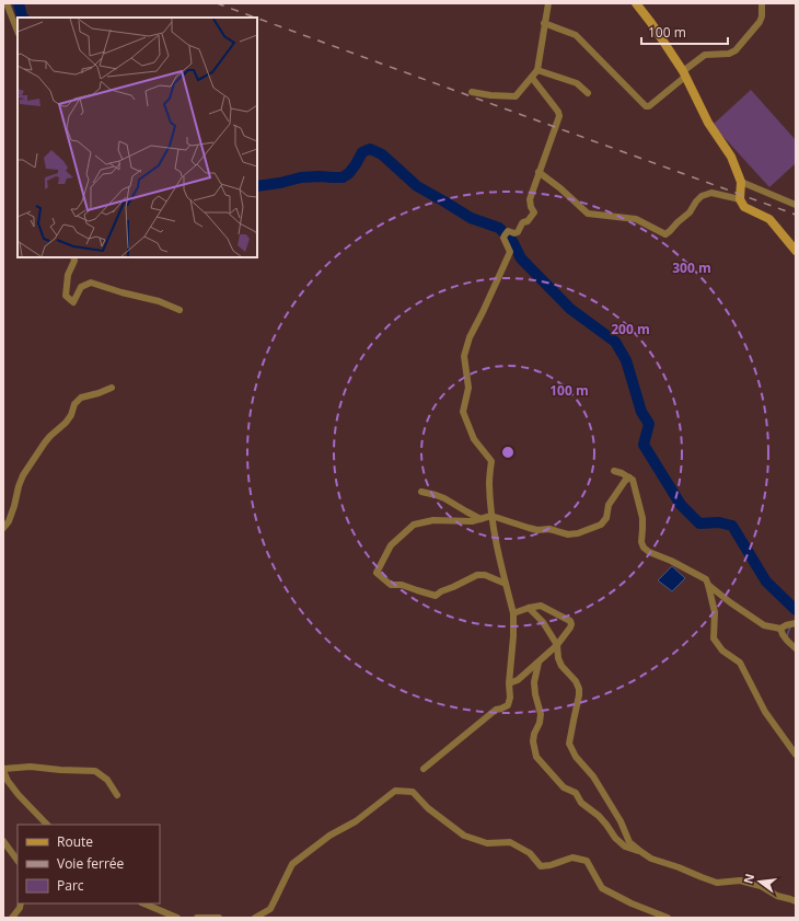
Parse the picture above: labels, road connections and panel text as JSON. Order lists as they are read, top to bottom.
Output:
{
  "legend": ["Route", "Voie ferrée", "Parc"],
  "scale_bar": "100 m",
  "north": "left",
  "rings": ["300 m", "200 m", "100 m"]
}
